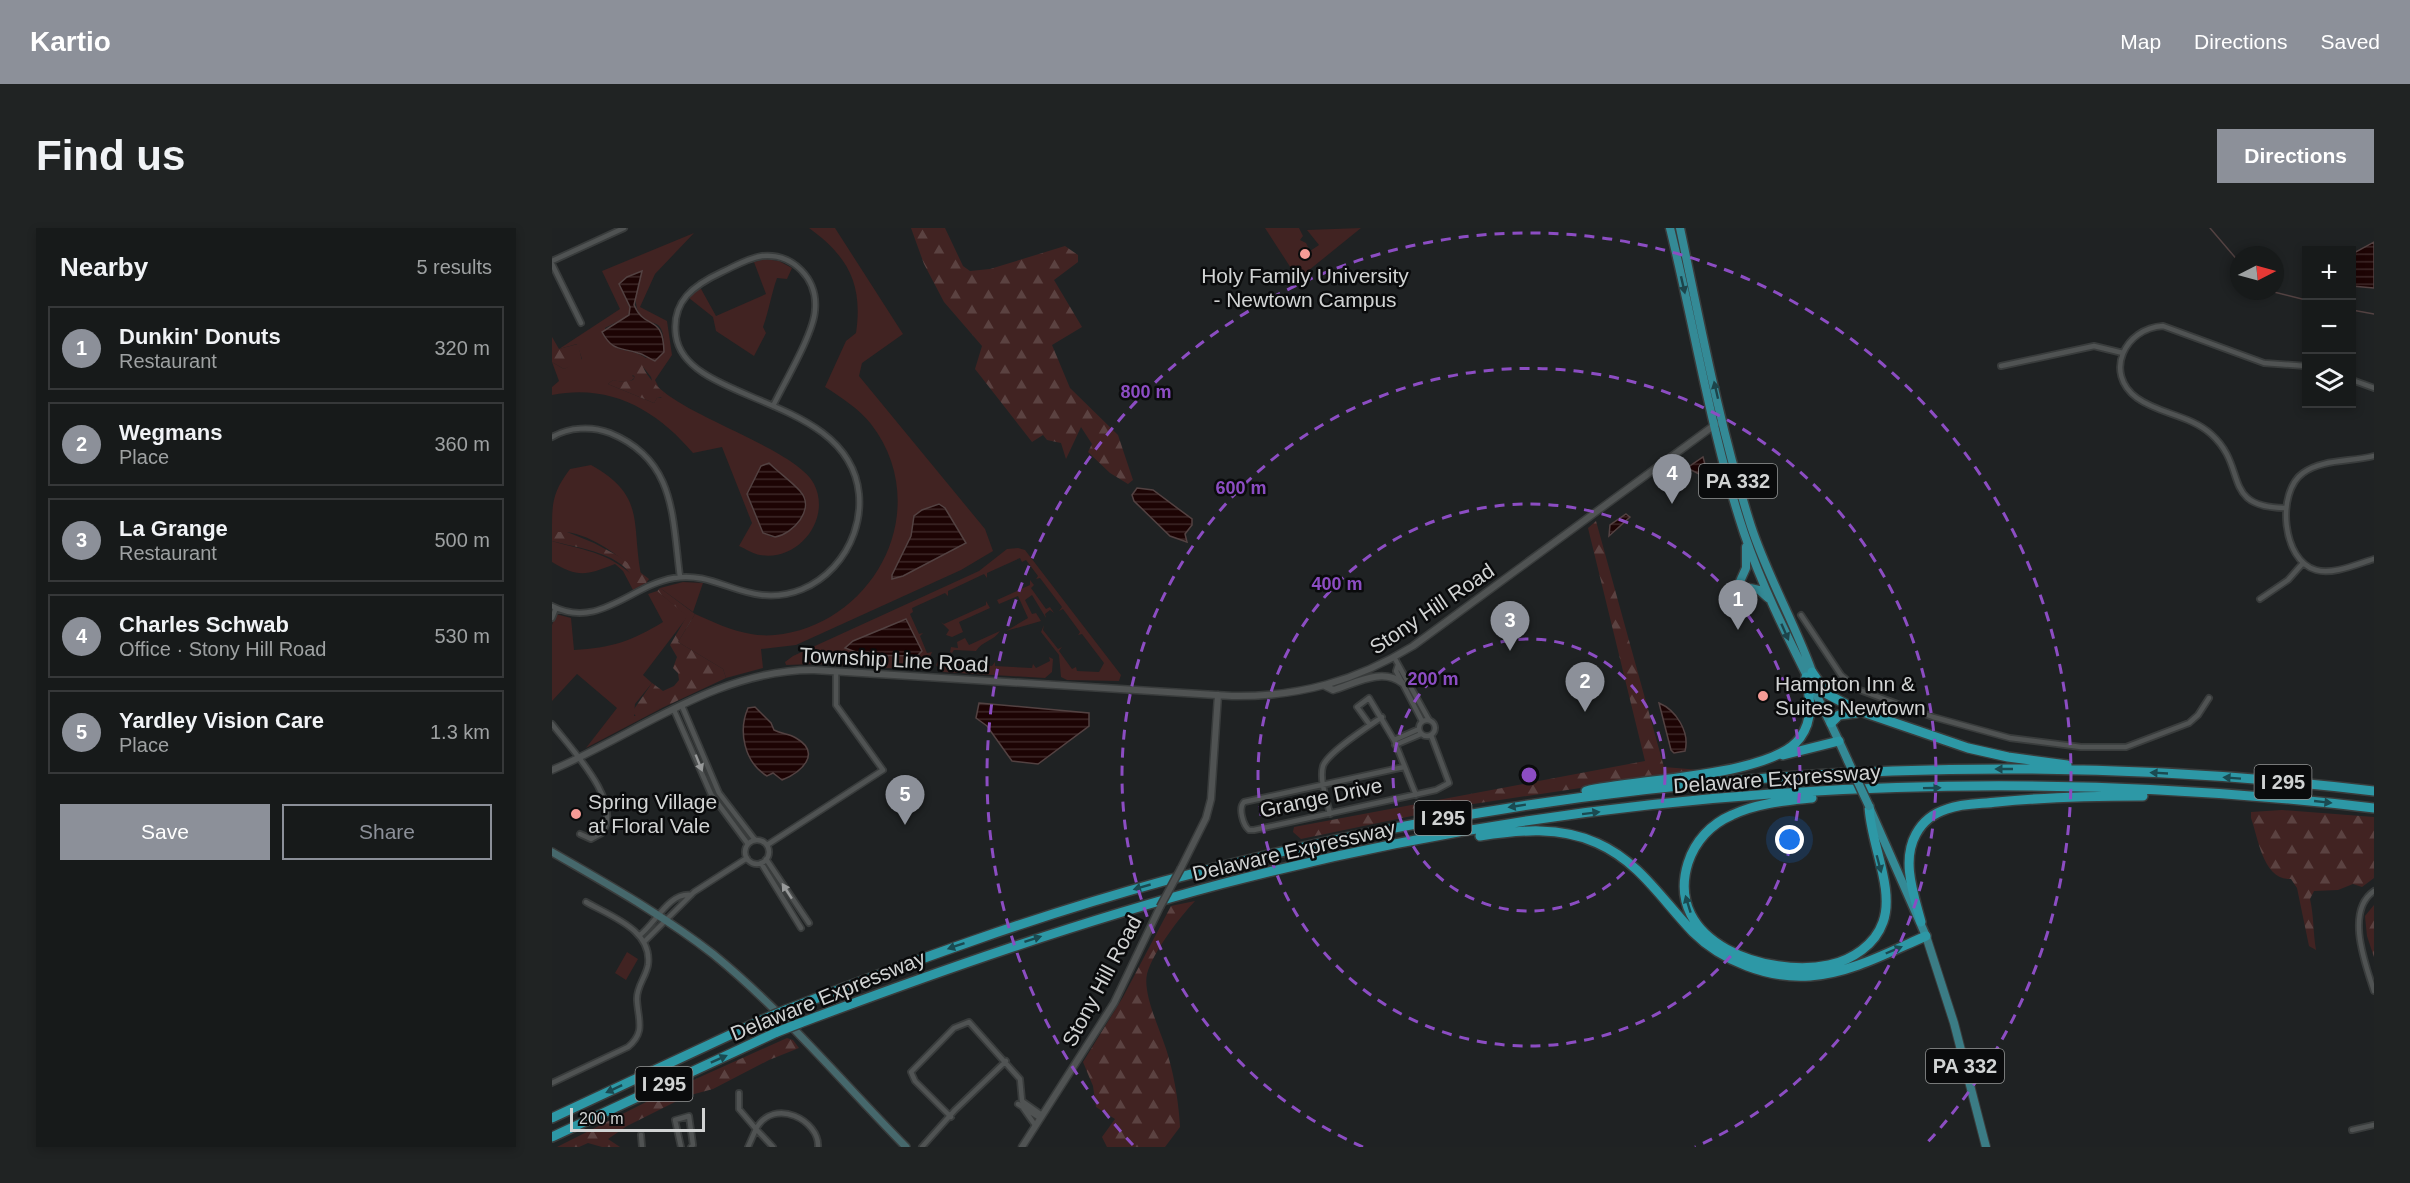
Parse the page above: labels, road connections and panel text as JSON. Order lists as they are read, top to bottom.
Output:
{
  "streets": {
    "highway": ["PA 332", "Delaware Expressway", "I 295"],
    "street": ["Stony Hill Road", "Township Line Road", "Grange Drive"]
  },
  "crossings": [
    ["PA 332", "Stony Hill Road"],
    ["Stony Hill Road", "Township Line Road"]
  ],
  "places": ["Holy Family University - Newtown Campus", "Hampton Inn & Suites Newtown", "Spring Village at Floral Vale"],
  "scale_bar": "200 m",
  "north": "right",
  "page": {
    "header": "Kartio",
    "nav": ["Map", "Directions", "Saved"],
    "buttons": [
      "Directions",
      ["Save", "Share"]
    ],
    "title": "Find us",
    "heading": ["Nearby", "5 results"],
    "map_buttons": ["+", "−"],
    "list": [
      {
        "mark": "1",
        "name": "Dunkin' Donuts",
        "note": "Restaurant",
        "value": "320 m"
      },
      {
        "mark": "2",
        "name": "Wegmans",
        "note": "Place",
        "value": "360 m"
      },
      {
        "mark": "3",
        "name": "La Grange",
        "note": "Restaurant",
        "value": "500 m"
      },
      {
        "mark": "4",
        "name": "Charles Schwab",
        "note": "Office · Stony Hill Road",
        "value": "530 m"
      },
      {
        "mark": "5",
        "name": "Yardley Vision Care",
        "note": "Place",
        "value": "1.3 km"
      }
    ],
    "pins": [
      "4",
      "1",
      "3",
      "2",
      "5"
    ],
    "scale": "200 m"
  },
  "rings": [
    "800 m",
    "600 m",
    "400 m",
    "200 m"
  ]
}
